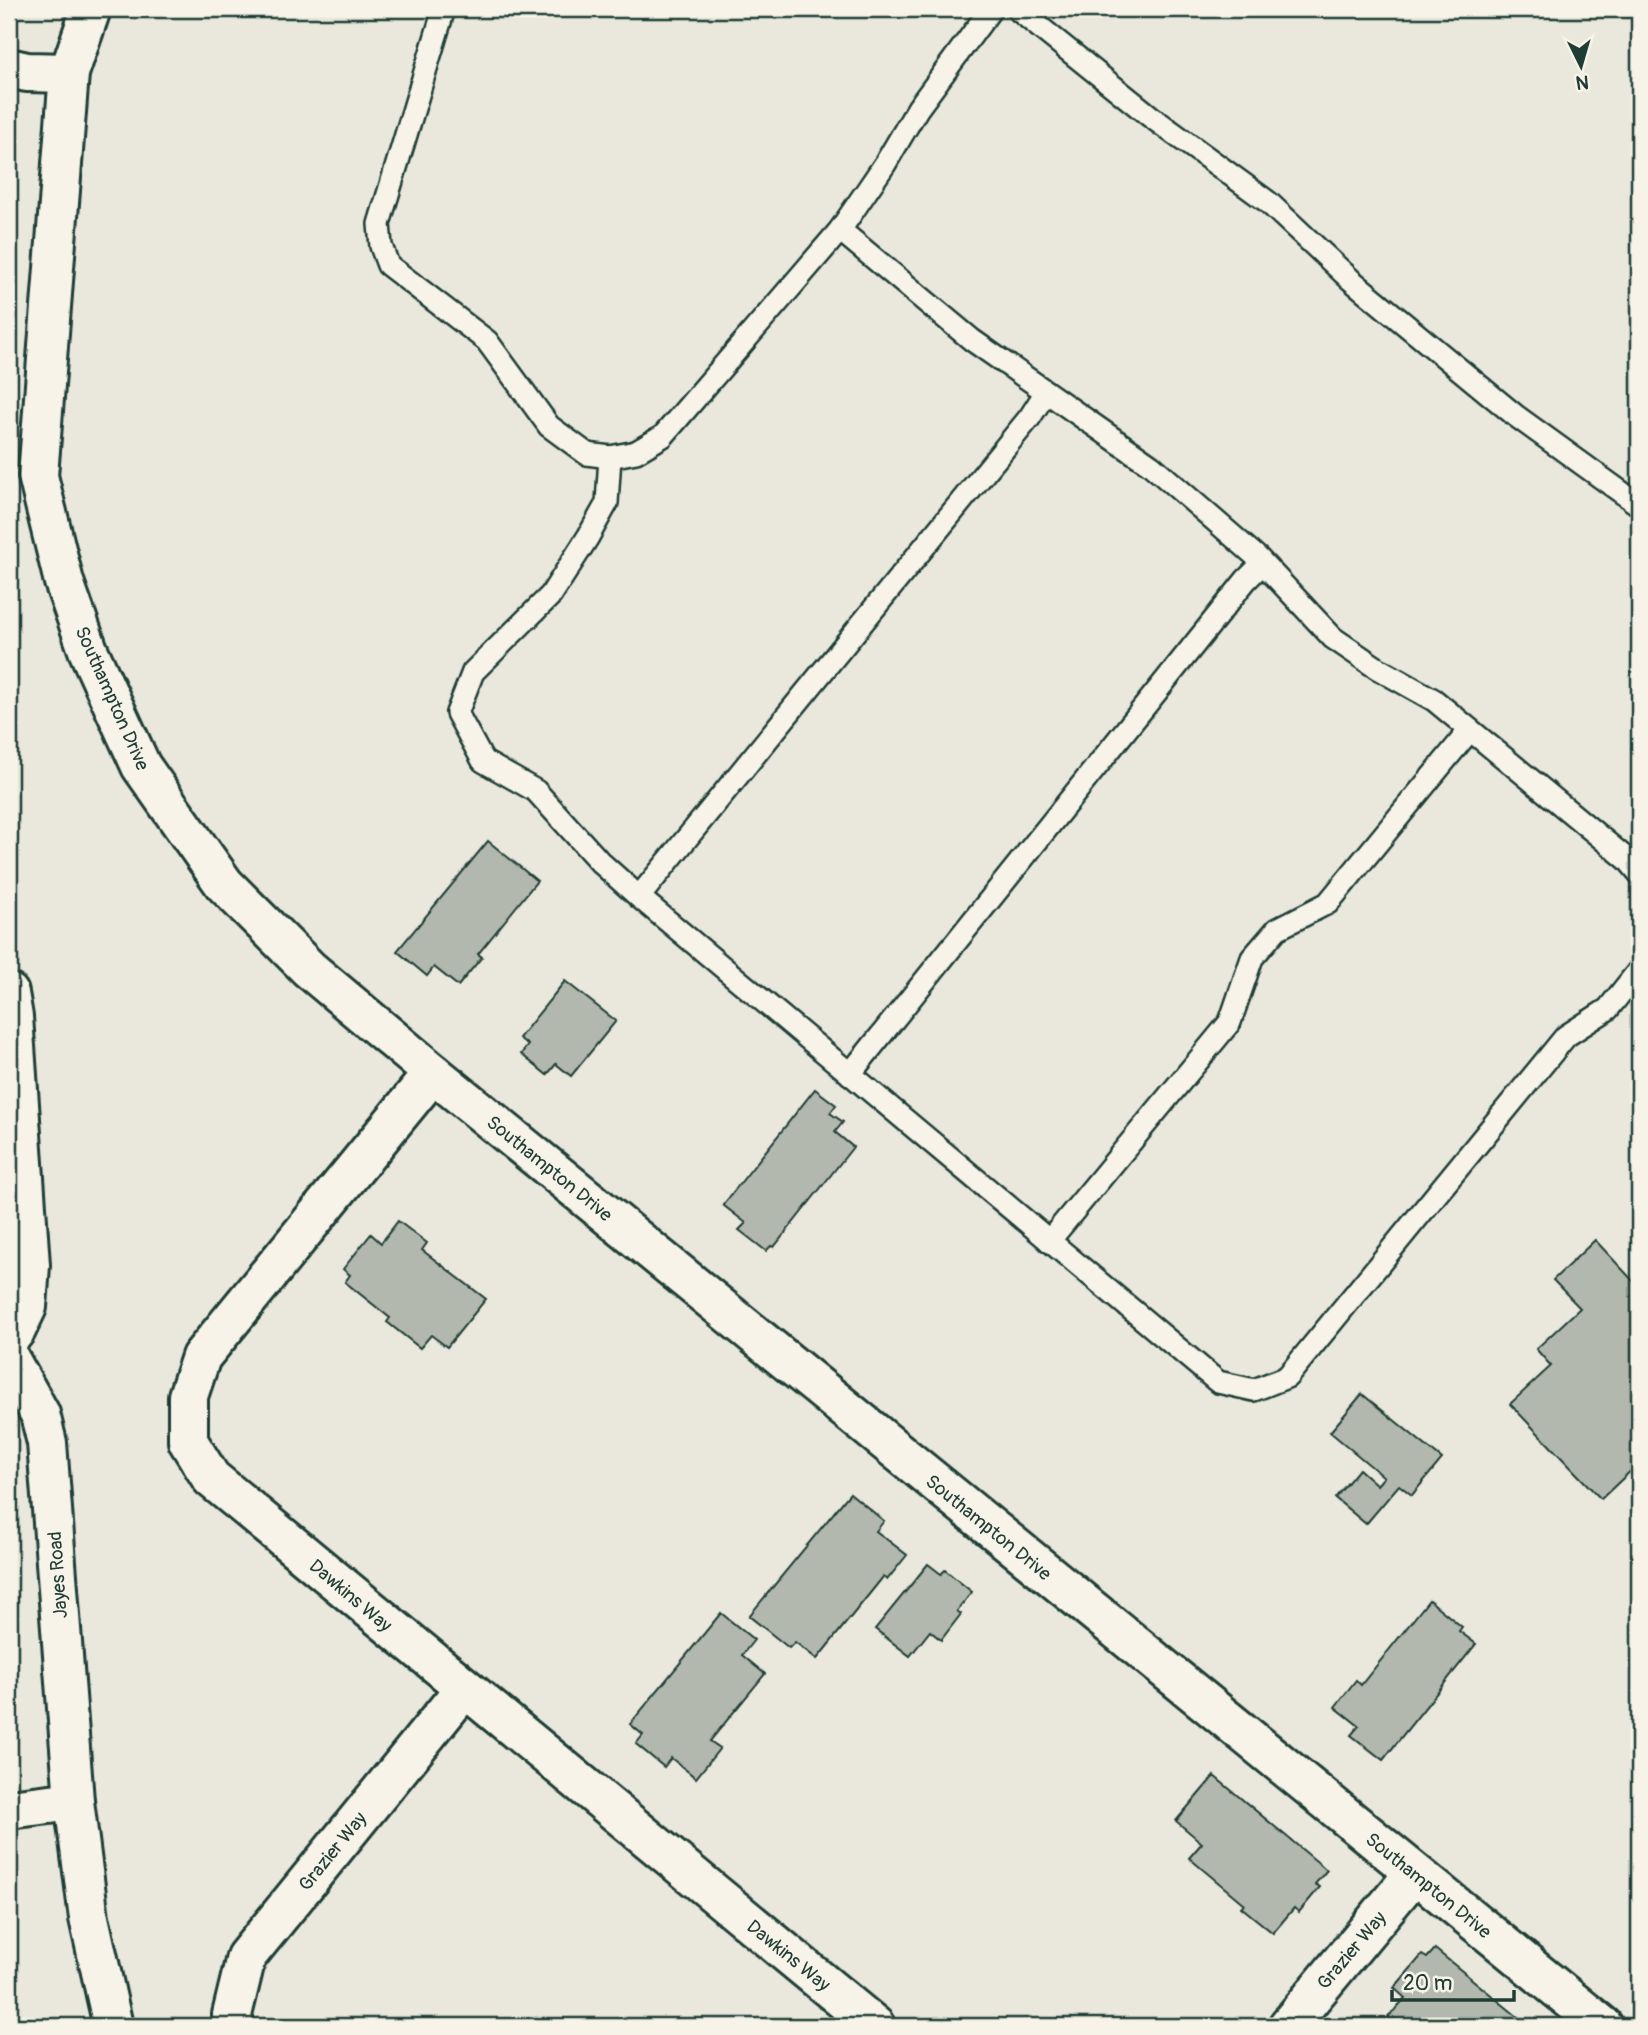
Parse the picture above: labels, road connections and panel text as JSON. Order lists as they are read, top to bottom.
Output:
{
  "streets": {
    "street": [
      "Southampton Drive",
      "Jayes Road",
      "Dawkins Way",
      "Grazier Way"
    ]
  },
  "crossings": [
    ["Southampton Drive", "Dawkins Way"],
    ["Southampton Drive", "Grazier Way"],
    ["Dawkins Way", "Grazier Way"]
  ],
  "scale_bar": "20 m",
  "north": "bottom"
}
